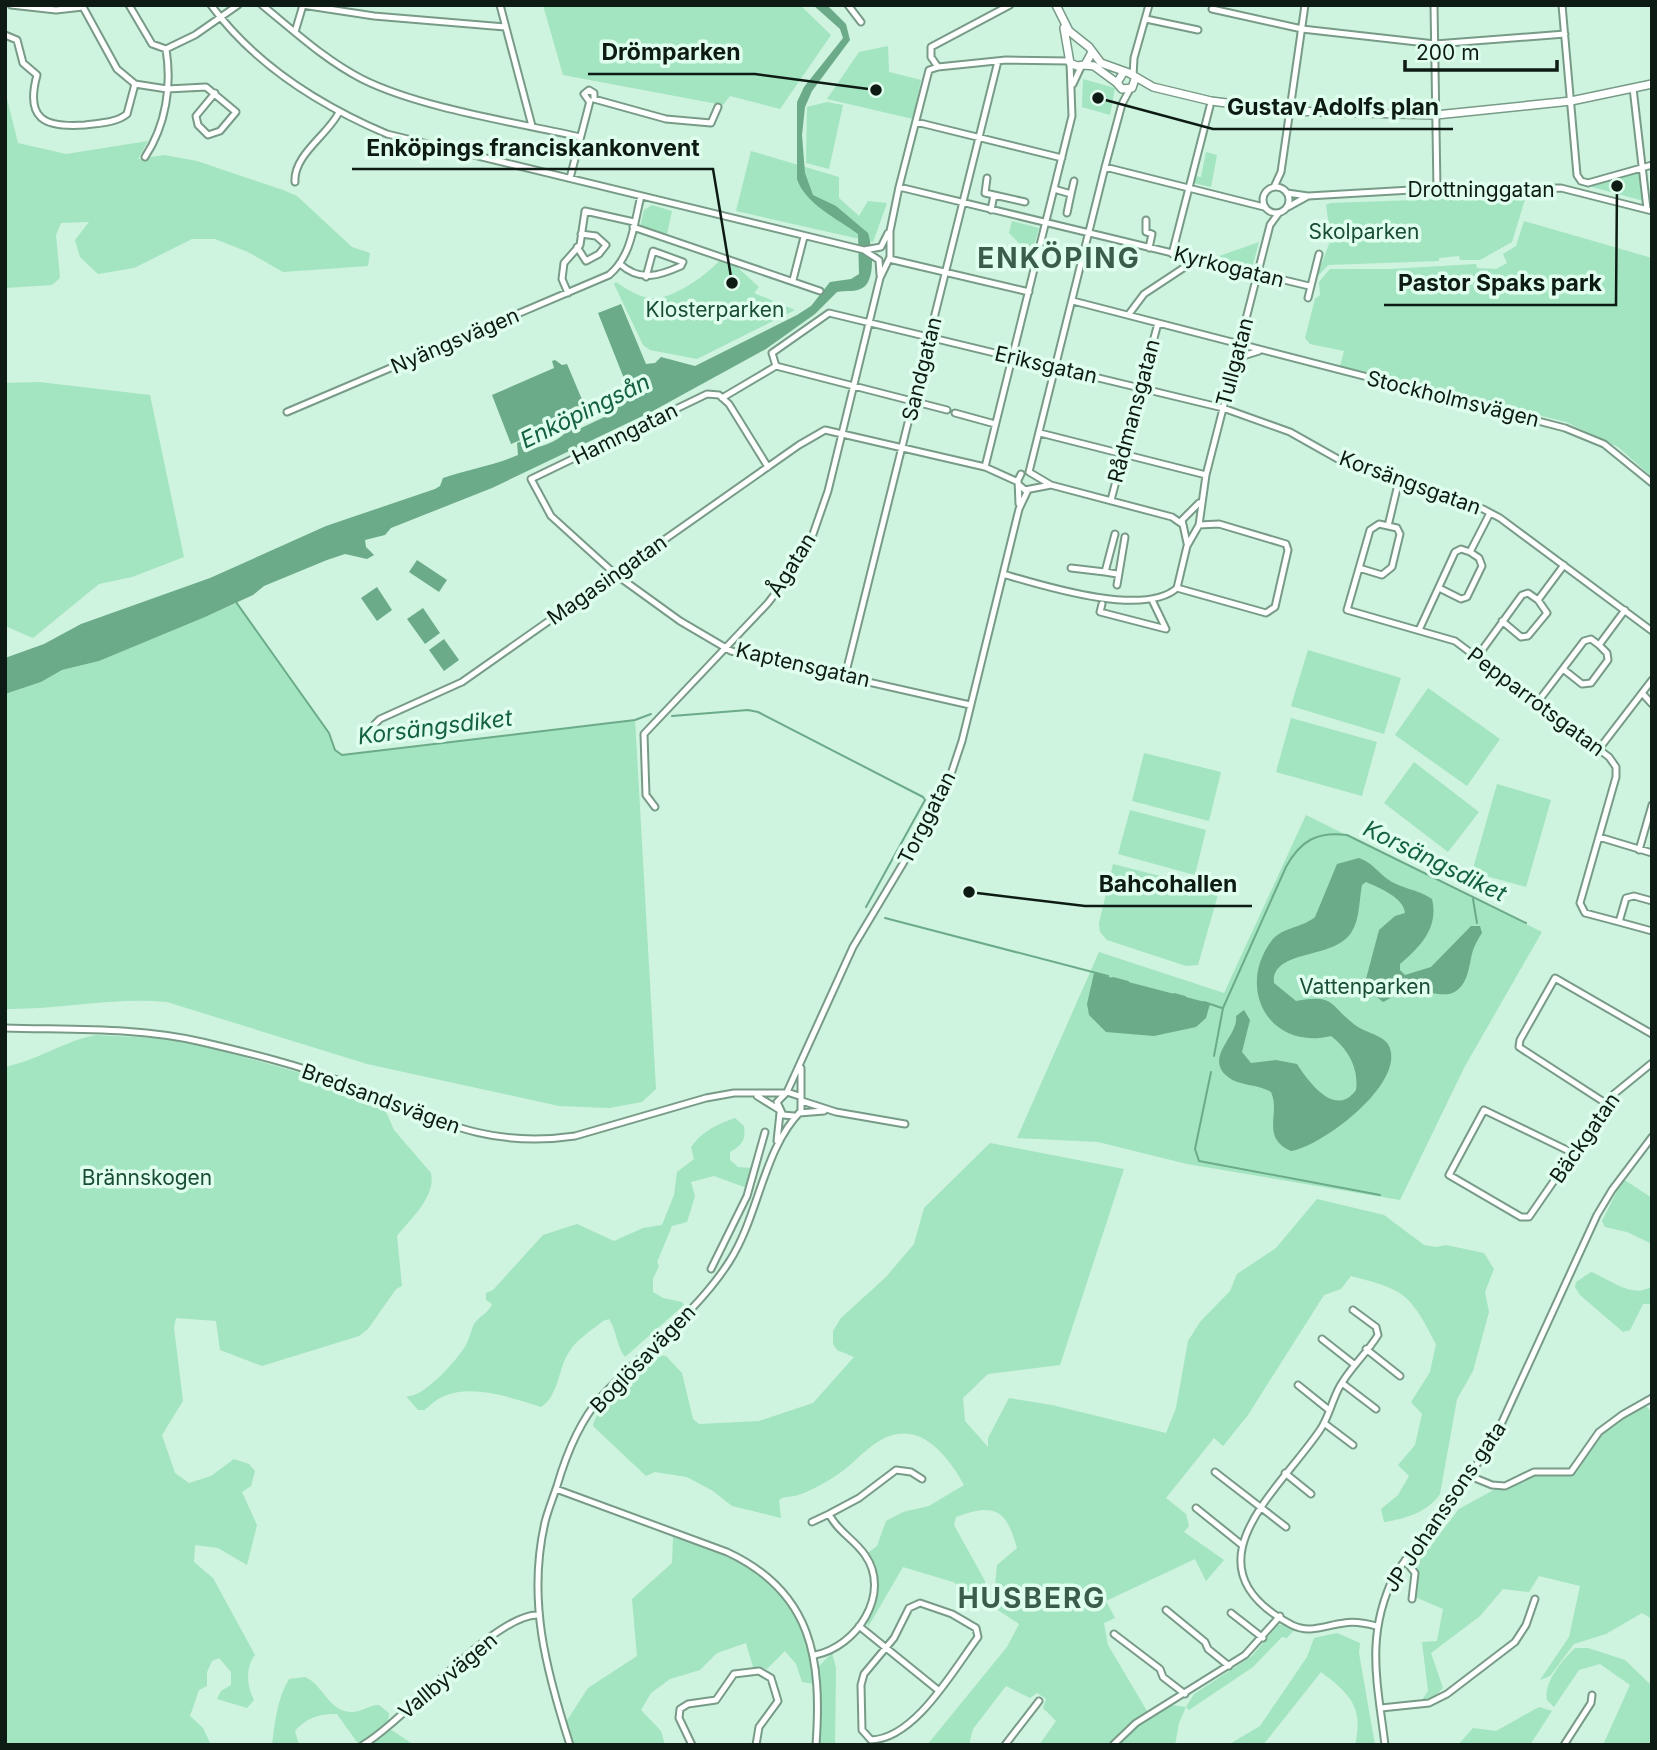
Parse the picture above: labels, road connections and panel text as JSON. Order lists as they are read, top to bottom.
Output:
{
  "streets": {
    "street": [
      "Drottninggatan",
      "Kyrkogatan",
      "Nyängsvägen",
      "Tullgatan",
      "Eriksgatan",
      "Sandgatan",
      "Stockholmsvägen",
      "Rådmansgatan",
      "Hamngatan",
      "Korsängsgatan",
      "Ågatan",
      "Magasingatan",
      "Kaptensgatan",
      "Pepparrotsgatan",
      "Torggatan",
      "Bredsandsvägen",
      "Bäckgatan",
      "Boglösavägen",
      "JP Johanssons gata",
      "Vallbyvägen"
    ]
  },
  "crossings": [
    ["Drottninggatan", "Tullgatan"],
    ["Kyrkogatan", "Tullgatan"],
    ["Kyrkogatan", "Sandgatan"],
    ["Kyrkogatan", "Ågatan"],
    ["Tullgatan", "Eriksgatan"],
    ["Tullgatan", "Stockholmsvägen"],
    ["Tullgatan", "Korsängsgatan"],
    ["Eriksgatan", "Sandgatan"],
    ["Eriksgatan", "Rådmansgatan"],
    ["Eriksgatan", "Korsängsgatan"],
    ["Eriksgatan", "Ågatan"],
    ["Sandgatan", "Kaptensgatan"],
    ["Stockholmsvägen", "Rådmansgatan"],
    ["Hamngatan", "Kaptensgatan"],
    ["Ågatan", "Magasingatan"],
    ["Ågatan", "Kaptensgatan"],
    ["Magasingatan", "Kaptensgatan"],
    ["Kaptensgatan", "Torggatan"],
    ["Torggatan", "Bredsandsvägen"],
    ["Torggatan", "Boglösavägen"],
    ["Boglösavägen", "Vallbyvägen"]
  ],
  "districts": ["ENKÖPING", "HUSBERG"],
  "water": ["Enköpingsån", "Korsängsdiket"],
  "parks": [
    "Skolparken",
    "Klosterparken",
    "Vattenparken",
    "Brännskogen"
  ],
  "places": [
    "Drömparken",
    "Gustav Adolfs plan",
    "Pastor Spaks park",
    "Enköpings franciskankonvent",
    "Bahcohallen"
  ],
  "scale_bar": "200 m"
}
